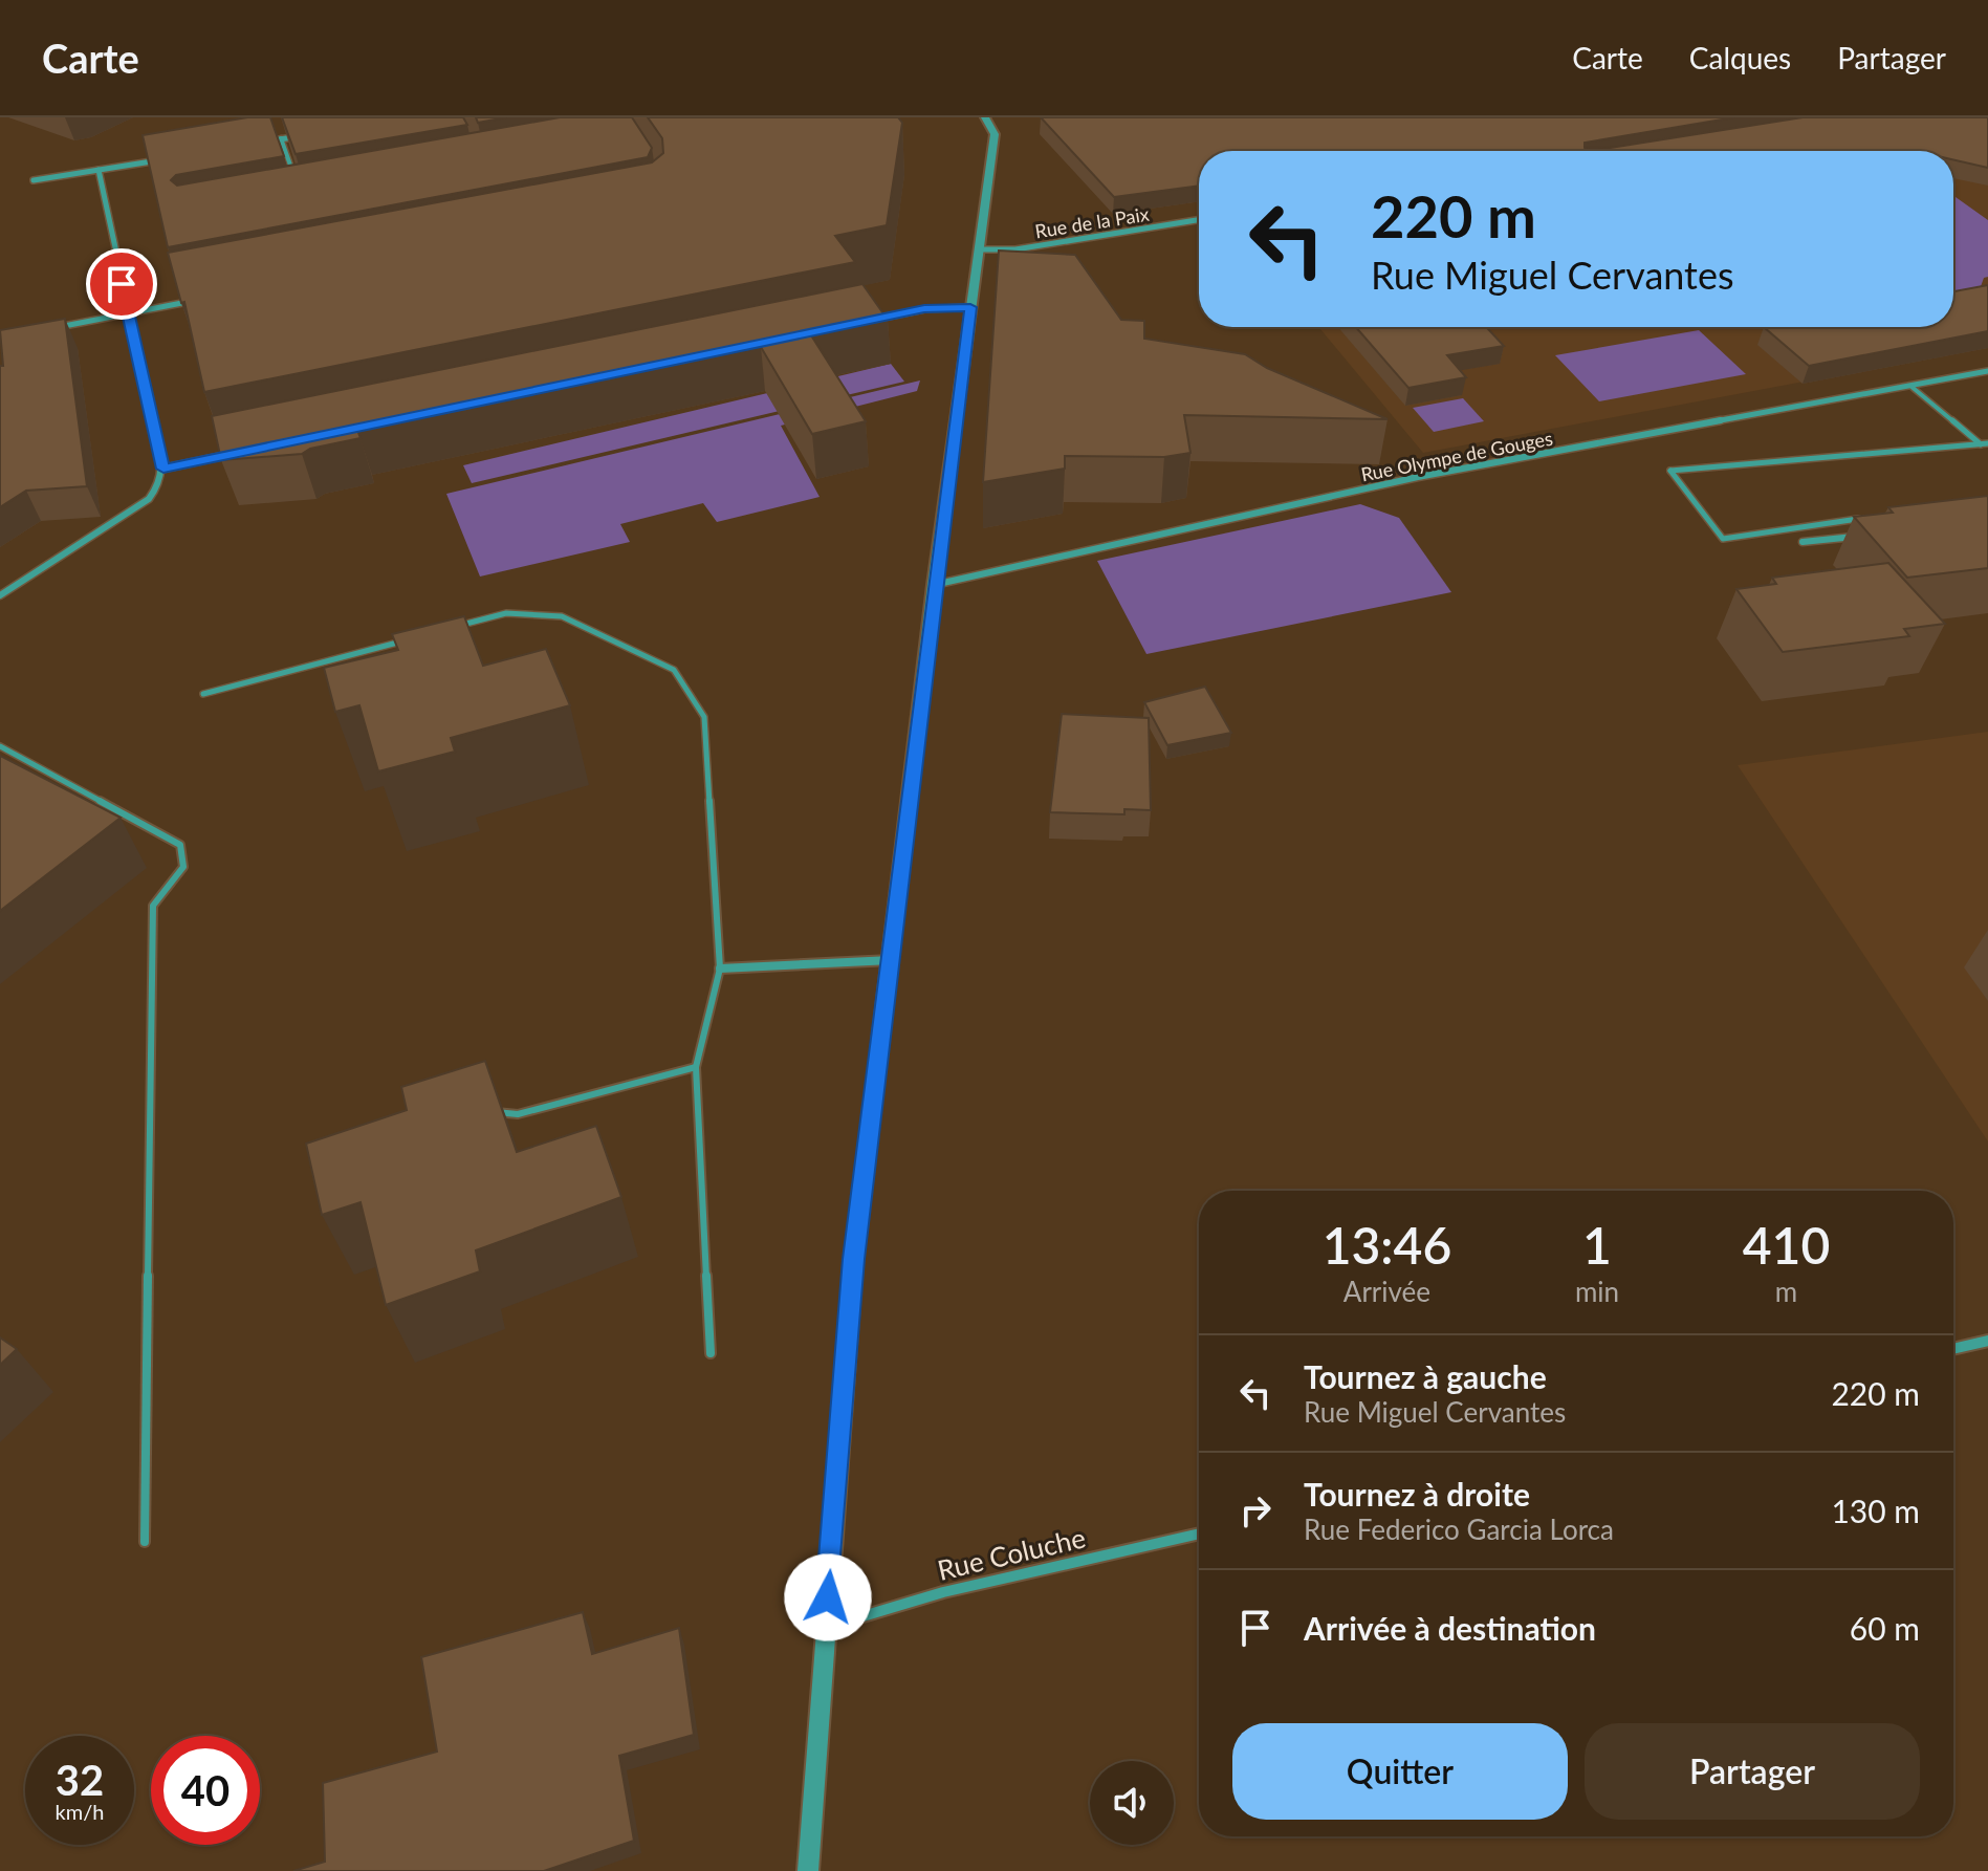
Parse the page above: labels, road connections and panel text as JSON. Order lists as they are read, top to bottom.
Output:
{
  "streets": {
    "street": ["Rue de la Paix", "Rue Olympe de Gouges", "Rue Coluche"]
  },
  "page": {
    "header": "Carte",
    "nav": ["Carte", "Calques", "Partager"],
    "turn": ["220 m", "Rue Miguel Cervantes"],
    "eta": [
      "13:46",
      "Arrivée",
      "1",
      "min",
      "410",
      "m"
    ],
    "list": [
      {
        "name": "Tournez à gauche",
        "note": "Rue Miguel Cervantes",
        "value": "220 m"
      },
      {
        "name": "Tournez à droite",
        "note": "Rue Federico Garcia Lorca",
        "value": "130 m"
      },
      {
        "name": "Arrivée à destination",
        "value": "60 m"
      }
    ],
    "buttons": ["Quitter", "Partager"],
    "speed": "32 km/h",
    "limit": "40"
  }
}
